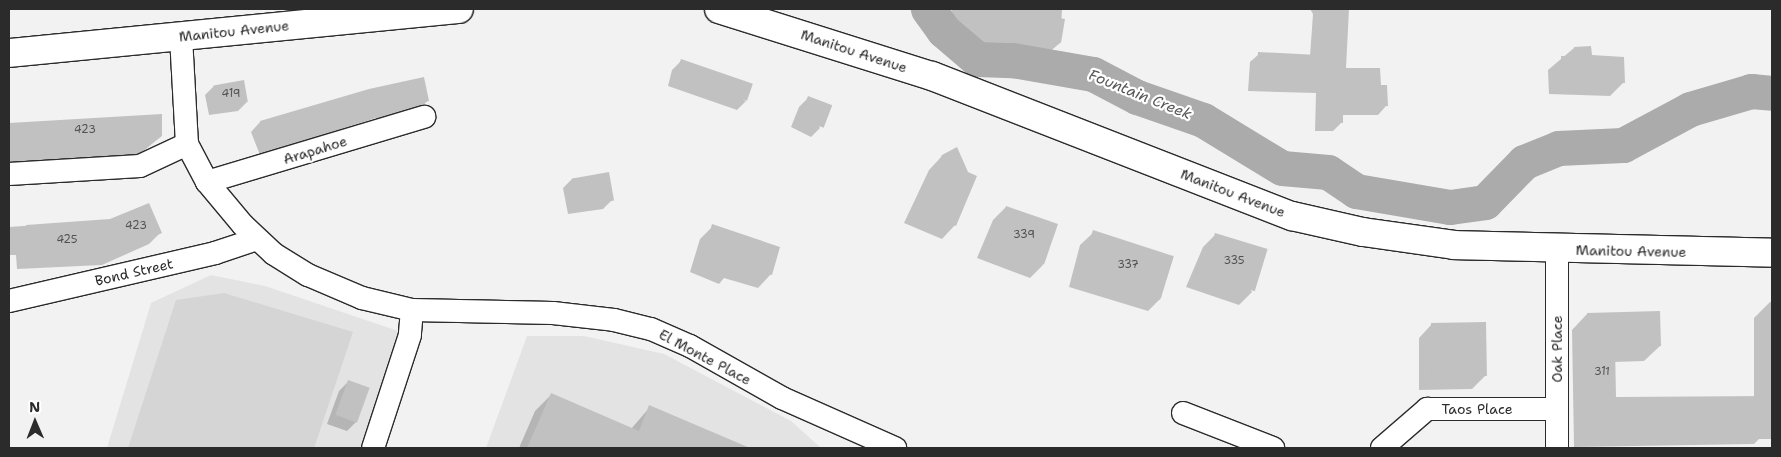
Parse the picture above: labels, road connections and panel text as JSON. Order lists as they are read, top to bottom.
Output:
{
  "streets": {
    "main road": ["Manitou Avenue"],
    "street": [
      "Arapahoe",
      "Bond Street",
      "Oak Place",
      "El Monte Place",
      "Taos Place"
    ]
  },
  "crossings": [
    ["Manitou Avenue", "Oak Place"],
    ["Manitou Avenue", "El Monte Place"],
    ["Arapahoe", "El Monte Place"],
    ["Bond Street", "El Monte Place"],
    ["Oak Place", "Taos Place"]
  ],
  "water": ["Fountain Creek"],
  "house_numbers": [
    "419",
    "423",
    "423",
    "339",
    "425",
    "335",
    "337",
    "311"
  ],
  "north": "top"
}
